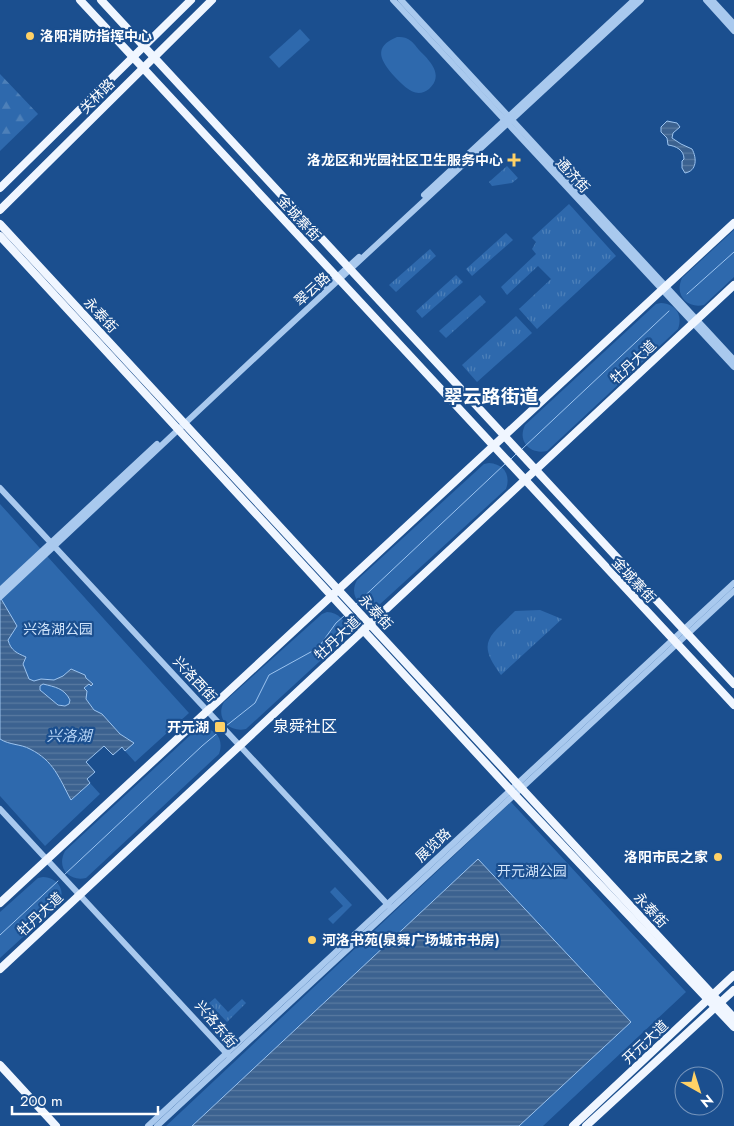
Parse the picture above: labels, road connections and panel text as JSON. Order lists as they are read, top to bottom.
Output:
{
  "streets": {
    "main road": [
      "关林路",
      "金城寨街",
      "永泰街",
      "牡丹大道",
      "开元大道"
    ],
    "street": [
      "通济街",
      "翠云路",
      "兴洛西街",
      "展览路",
      "兴洛东街"
    ]
  },
  "crossings": [
    ["关林路", "金城寨街"],
    ["通济街", "翠云路"],
    ["通济街", "牡丹大道"],
    ["金城寨街", "翠云路"],
    ["金城寨街", "牡丹大道"],
    ["金城寨街", "展览路"],
    ["翠云路", "永泰街"],
    ["翠云路", "兴洛西街"],
    ["永泰街", "牡丹大道"],
    ["永泰街", "展览路"],
    ["永泰街", "开元大道"],
    ["牡丹大道", "兴洛西街"],
    ["牡丹大道", "兴洛东街"],
    ["兴洛西街", "展览路"],
    ["展览路", "兴洛东街"]
  ],
  "districts": ["翠云路街道", "泉舜社区"],
  "water": ["兴洛湖"],
  "parks": ["兴洛湖公园", "开元湖公园"],
  "places": {
    "other": ["洛阳消防指挥中心", "洛阳市民之家", "河洛书苑(泉舜广场城市书房)"],
    "health": ["洛龙区和光园社区卫生服务中心"],
    "transit": ["开元湖"]
  },
  "scale_bar": "200 m",
  "north": "bottom right"
}
